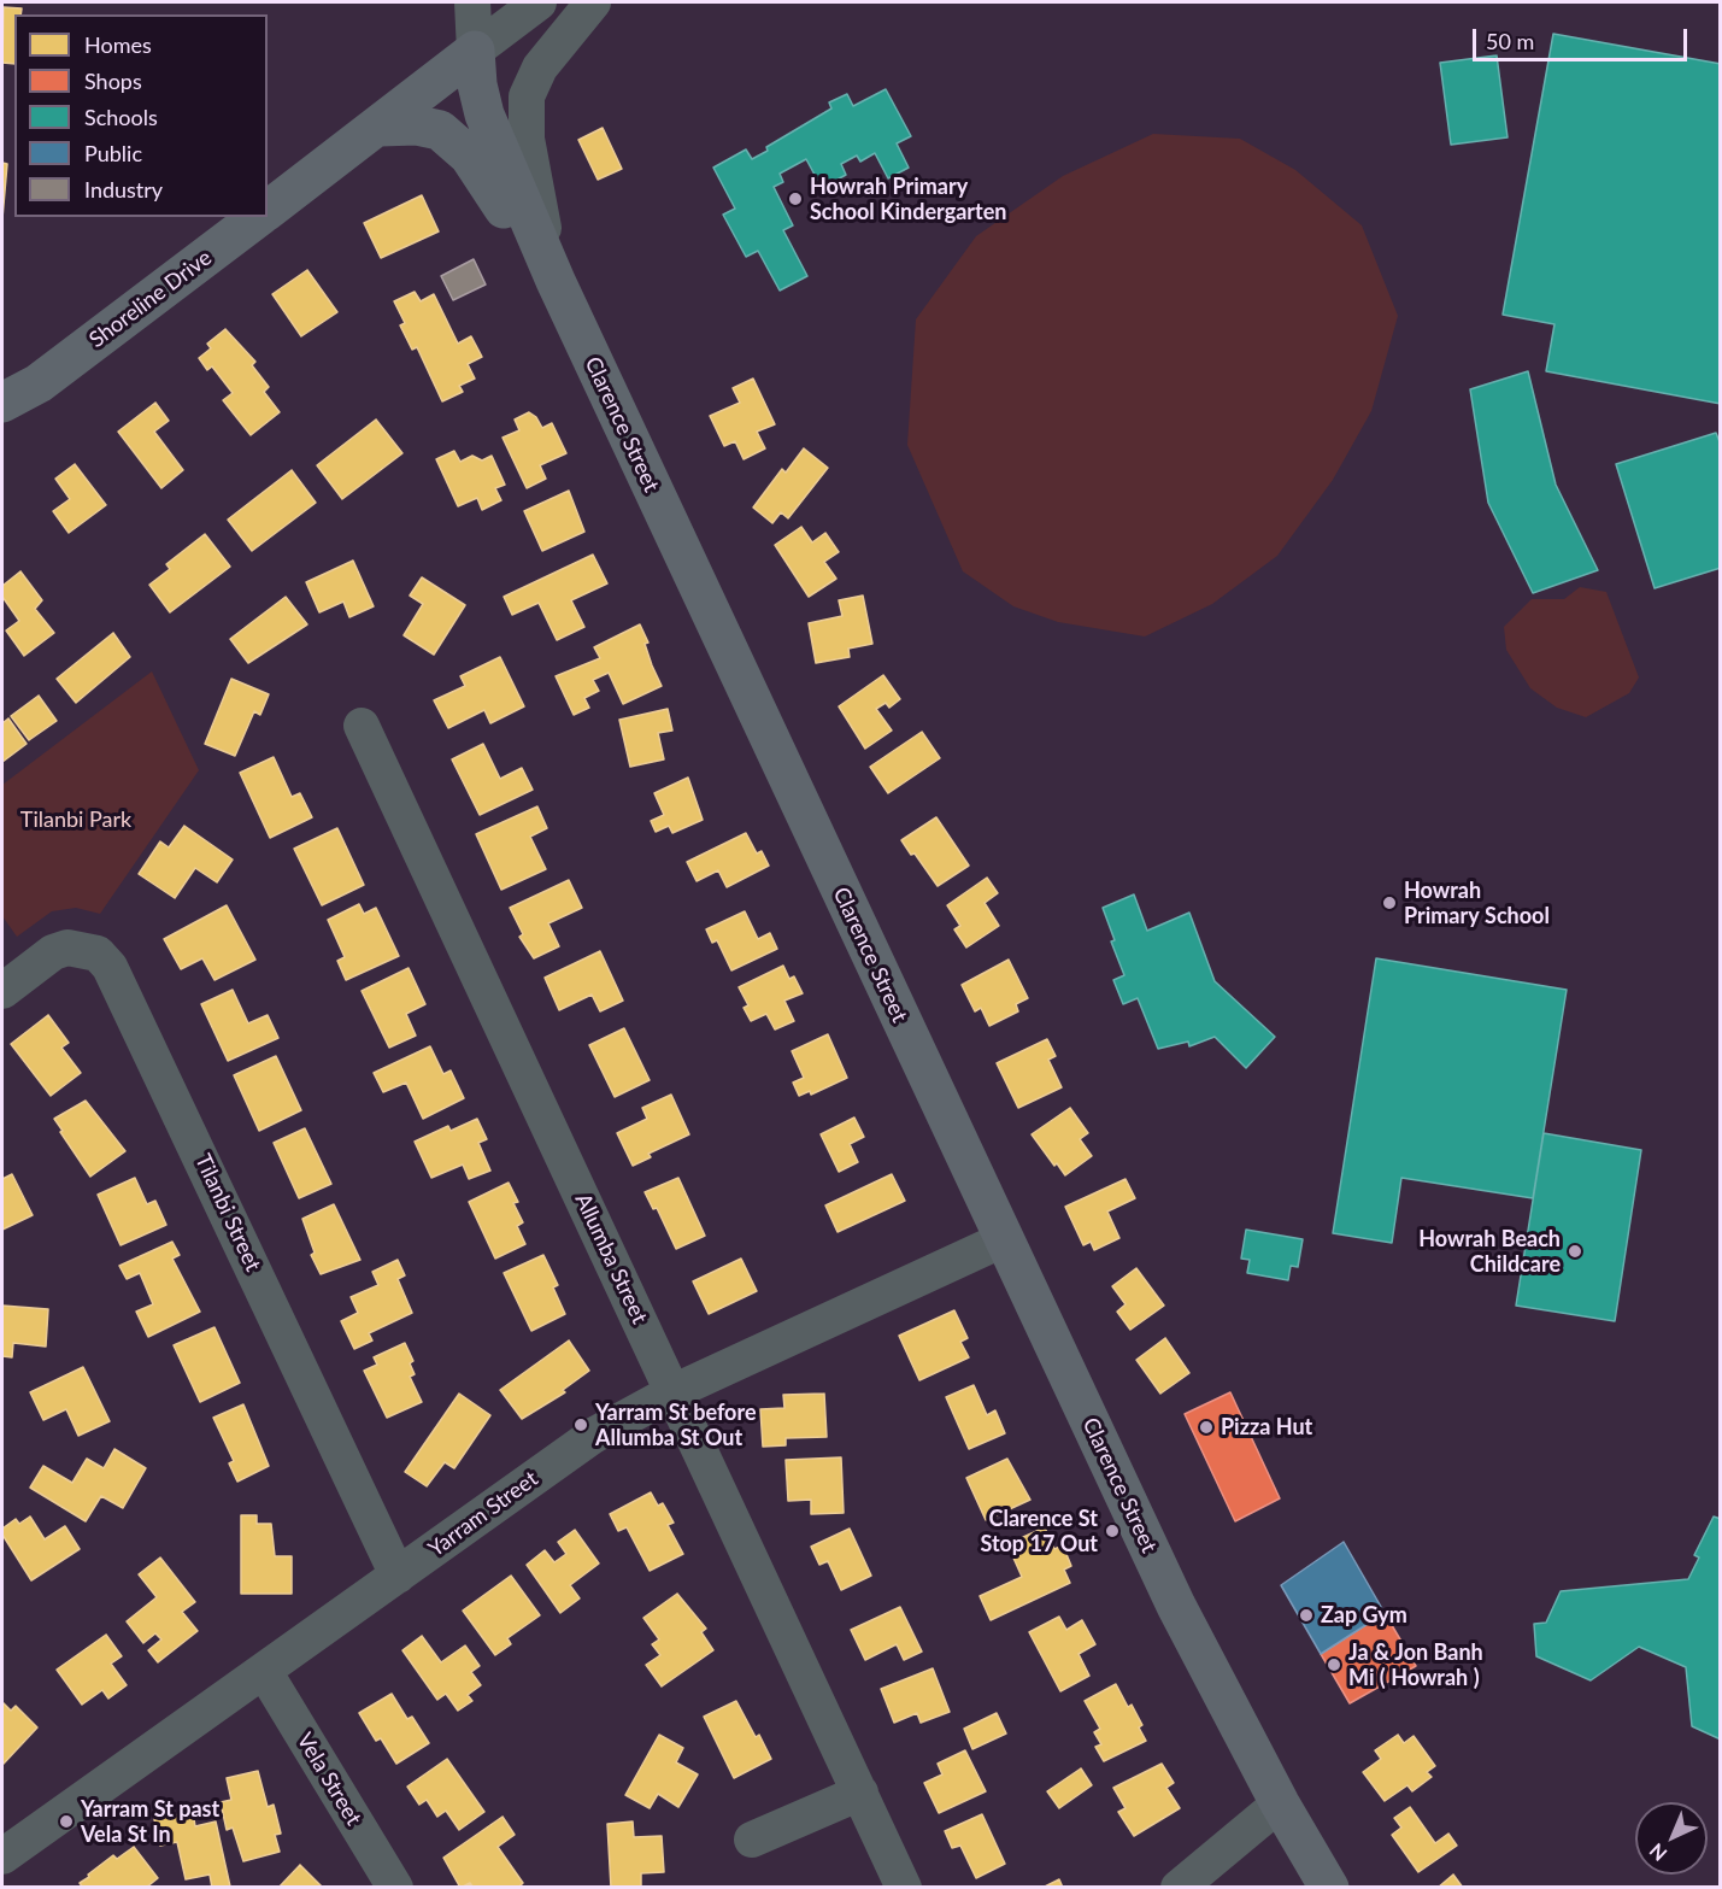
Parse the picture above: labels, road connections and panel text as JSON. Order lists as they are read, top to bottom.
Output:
{
  "streets": {
    "main road": ["Shoreline Drive", "Clarence Street"],
    "street": [
      "Tilanbi Street",
      "Allumba Street",
      "Yarram Street",
      "Vela Street"
    ]
  },
  "crossings": [
    ["Clarence Street", "Yarram Street"],
    ["Tilanbi Street", "Yarram Street"],
    ["Allumba Street", "Yarram Street"],
    ["Yarram Street", "Vela Street"]
  ],
  "parks": ["Tilanbi Park"],
  "places": [
    "Howrah Primary School Kindergarten",
    "Howrah Primary School",
    "Howrah Beach Childcare",
    "Yarram St before Allumba St Out",
    "Pizza Hut",
    "Clarence St Stop 17 Out",
    "Zap Gym",
    "Ja & Jon Banh Mi ( Howrah )",
    "Yarram St past Vela St In"
  ],
  "legend": [
    "Homes",
    "Shops",
    "Schools",
    "Public",
    "Industry"
  ],
  "scale_bar": "50 m",
  "north": "bottom left"
}
